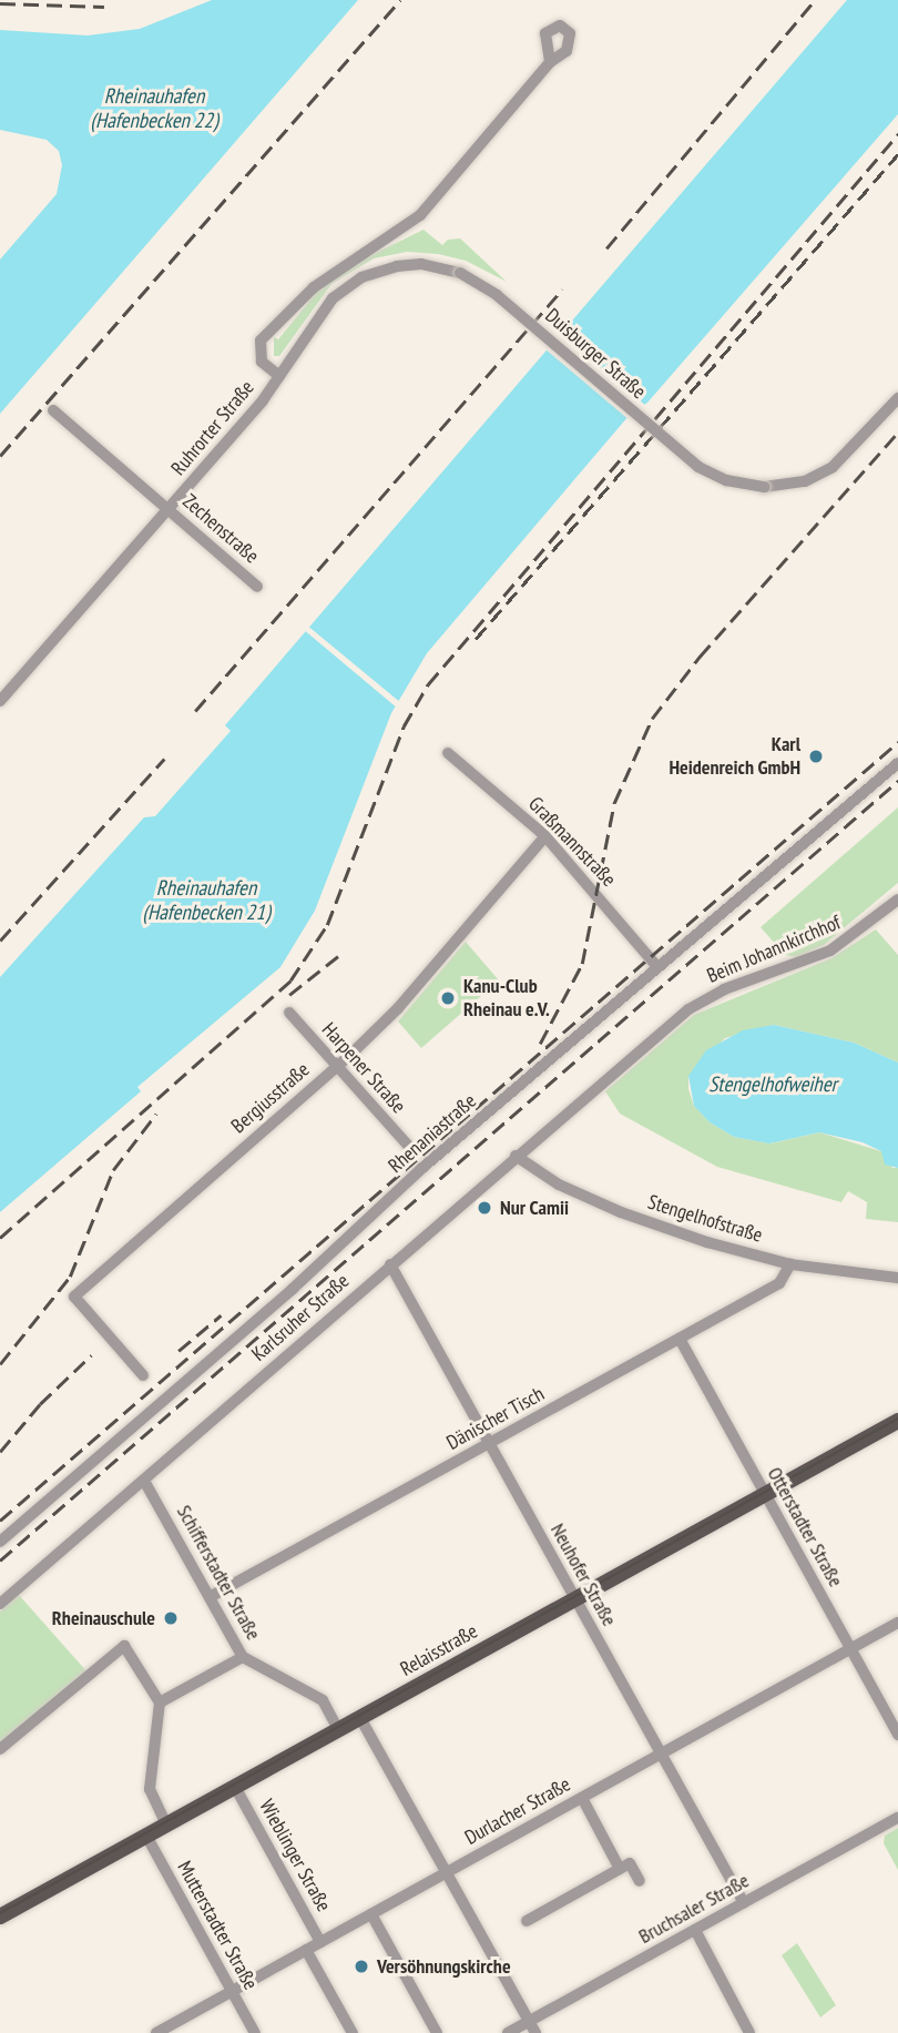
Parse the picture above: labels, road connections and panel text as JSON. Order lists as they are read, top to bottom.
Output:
{
  "streets": {
    "main road": ["Relaisstraße"],
    "street": [
      "Duisburger Straße",
      "Ruhrorter Straße",
      "Zechenstraße",
      "Graßmannstraße",
      "Beim Johannkirchhof",
      "Harpener Straße",
      "Bergiusstraße",
      "Rhenaniastraße",
      "Stengelhofstraße",
      "Karlsruher Straße",
      "Dänischer Tisch",
      "Otterstadter Straße",
      "Schifferstadter Straße",
      "Neuhofer Straße",
      "Durlacher Straße",
      "Wieblinger Straße",
      "Bruchsaler Straße",
      "Mutterstadter Straße"
    ]
  },
  "crossings": [
    ["Duisburger Straße", "Ruhrorter Straße"],
    ["Ruhrorter Straße", "Zechenstraße"],
    ["Graßmannstraße", "Bergiusstraße"],
    ["Graßmannstraße", "Rhenaniastraße"],
    ["Beim Johannkirchhof", "Karlsruher Straße"],
    ["Harpener Straße", "Bergiusstraße"],
    ["Stengelhofstraße", "Karlsruher Straße"],
    ["Stengelhofstraße", "Dänischer Tisch"],
    ["Karlsruher Straße", "Schifferstadter Straße"],
    ["Karlsruher Straße", "Neuhofer Straße"],
    ["Dänischer Tisch", "Otterstadter Straße"],
    ["Dänischer Tisch", "Schifferstadter Straße"],
    ["Dänischer Tisch", "Neuhofer Straße"],
    ["Otterstadter Straße", "Relaisstraße"],
    ["Otterstadter Straße", "Durlacher Straße"],
    ["Schifferstadter Straße", "Relaisstraße"],
    ["Neuhofer Straße", "Relaisstraße"],
    ["Neuhofer Straße", "Durlacher Straße"],
    ["Neuhofer Straße", "Bruchsaler Straße"],
    ["Relaisstraße", "Wieblinger Straße"],
    ["Relaisstraße", "Mutterstadter Straße"],
    ["Durlacher Straße", "Wieblinger Straße"],
    ["Durlacher Straße", "Mutterstadter Straße"]
  ],
  "water": ["Rheinauhafen (Hafenbecken 22)", "Rheinauhafen (Hafenbecken 21)", "Stengelhofweiher"],
  "places": [
    "Karl Heidenreich GmbH",
    "Kanu-Club Rheinau e.V.",
    "Nur Camii",
    "Rheinauschule",
    "Versöhnungskirche"
  ]
}
